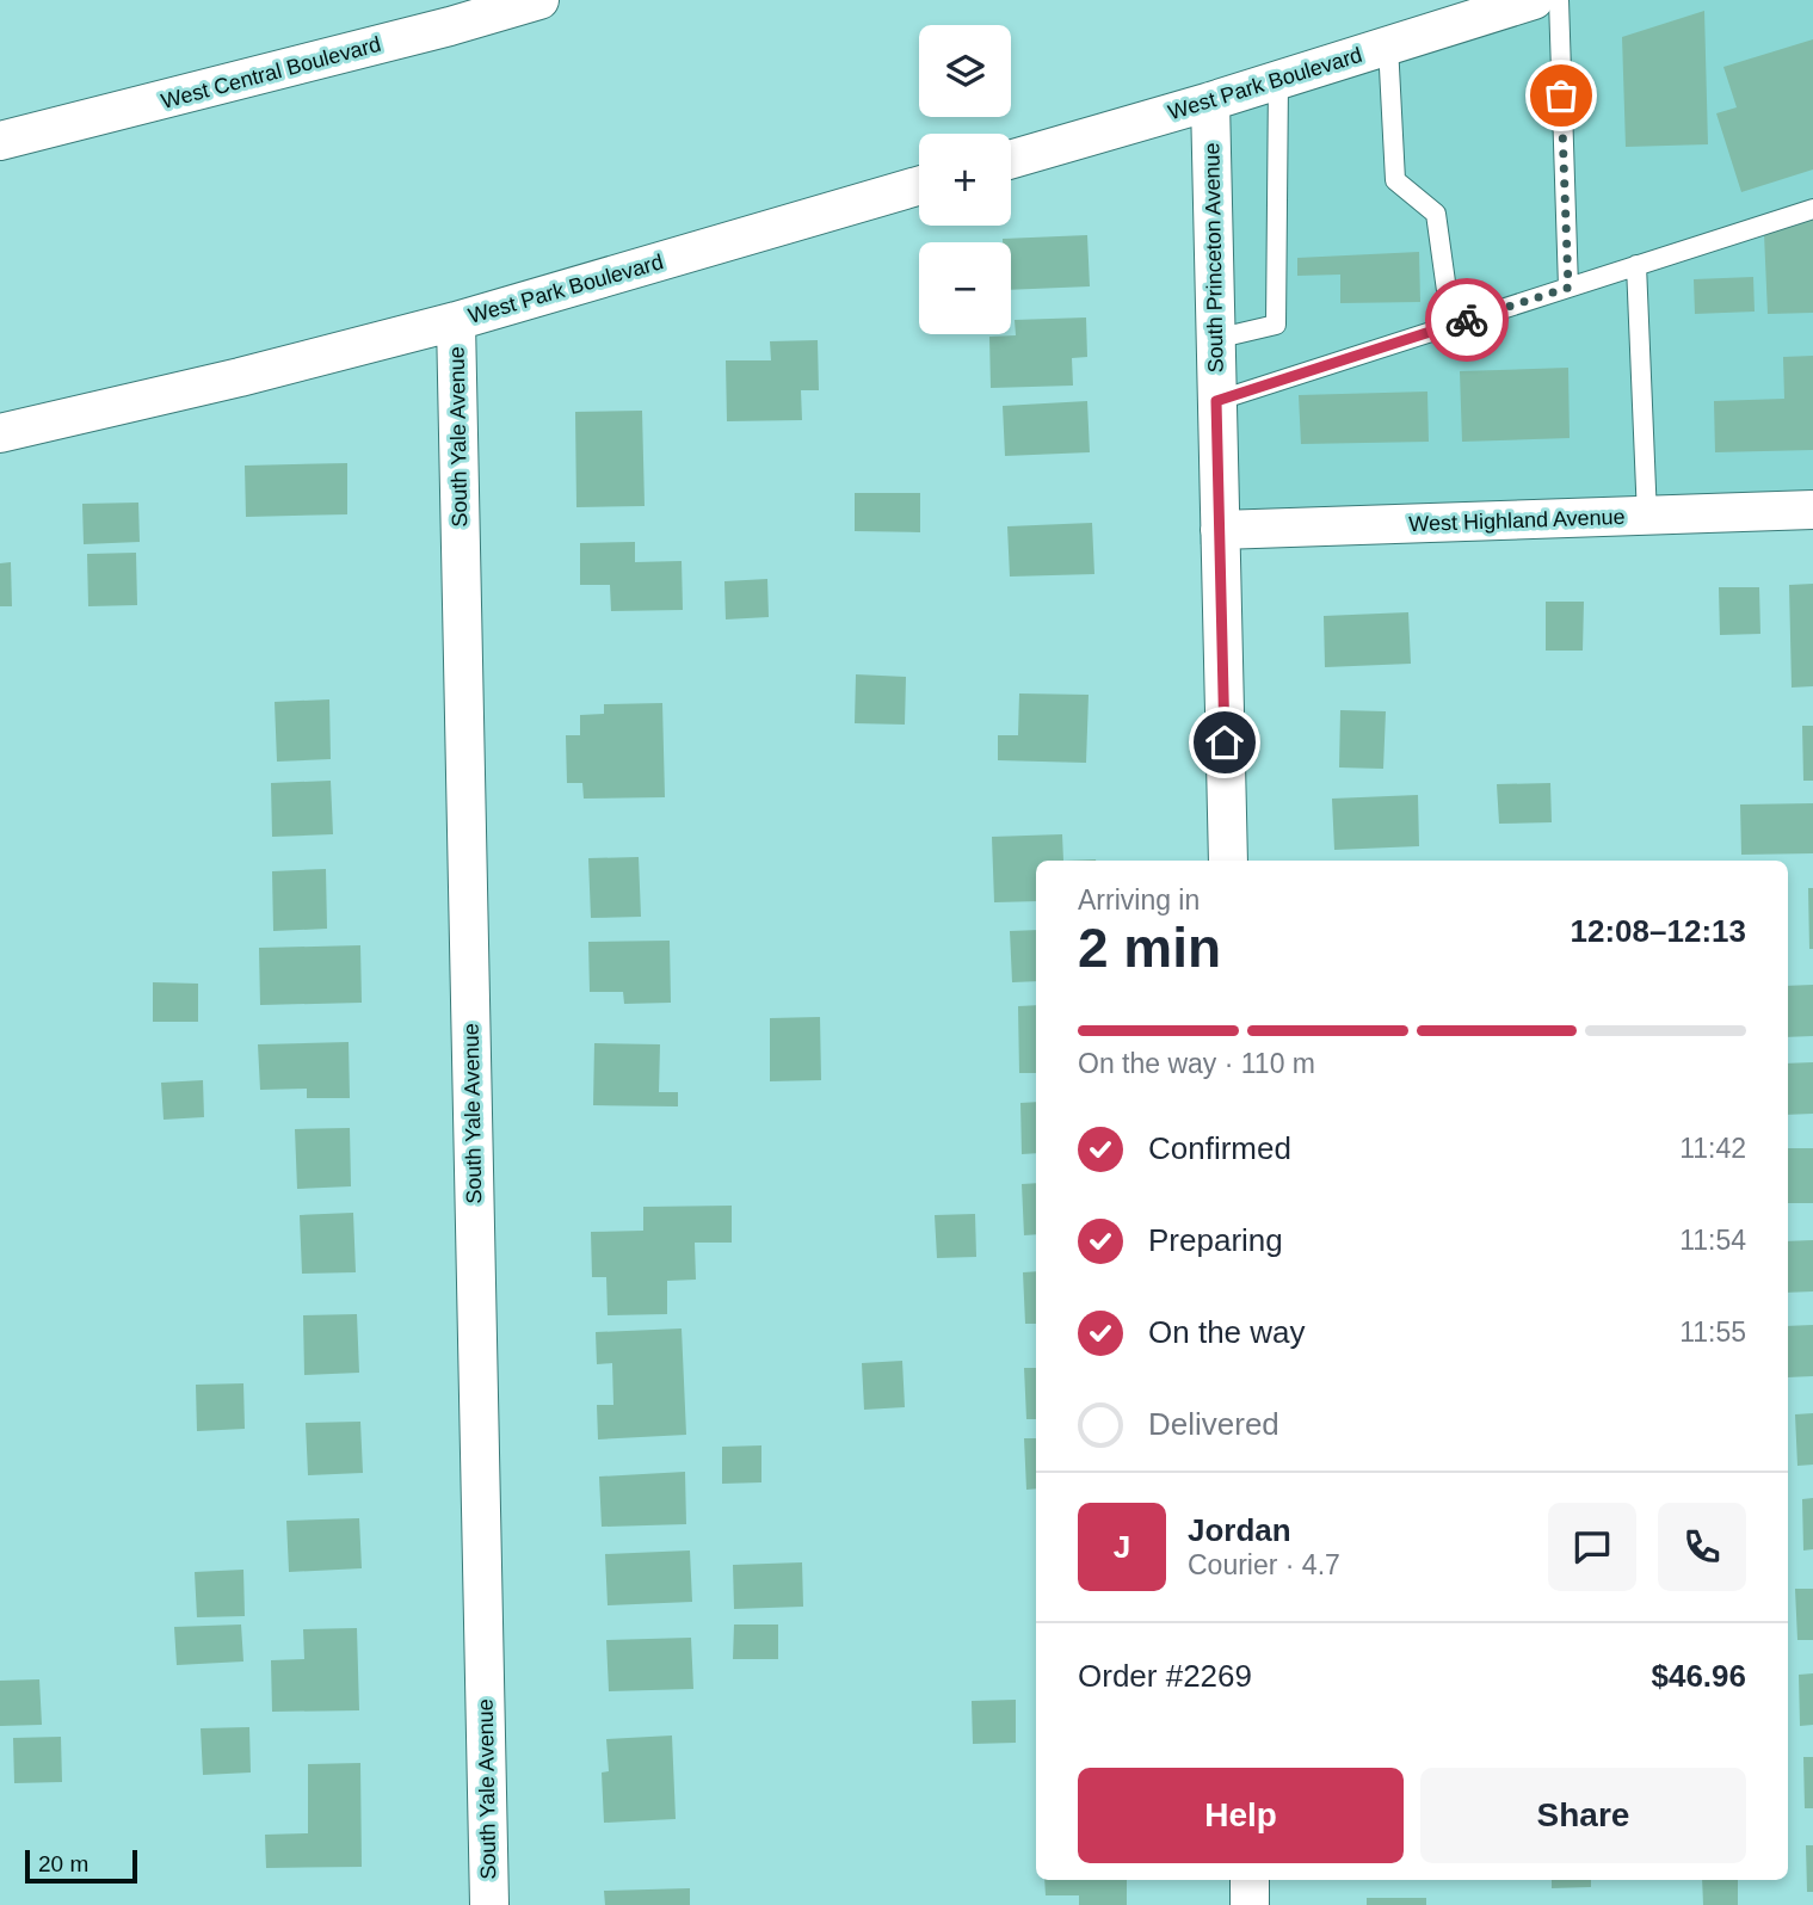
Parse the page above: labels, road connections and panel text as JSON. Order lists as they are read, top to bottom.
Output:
{
  "streets": {
    "street": [
      "West Central Boulevard",
      "West Park Boulevard",
      "South Princeton Avenue",
      "South Yale Avenue",
      "West Highland Avenue"
    ]
  },
  "crossings": [
    ["West Park Boulevard", "South Princeton Avenue"],
    ["West Park Boulevard", "South Yale Avenue"],
    ["South Princeton Avenue", "West Highland Avenue"]
  ],
  "scale_bar": "20 m",
  "page": {
    "map_buttons": ["+", "−"],
    "heading": ["2 min", "Arriving in", "12:08–12:13"],
    "panel": [
      "Jordan",
      "Courier · 4.7",
      "Order #2269",
      "$46.96"
    ],
    "bar": "On the way · 110 m",
    "list": [
      ["Confirmed", "11:42"],
      ["Preparing", "11:54"],
      ["On the way", "11:55"],
      "Delivered"
    ],
    "round": "J",
    "buttons": ["Help", "Share"],
    "scale": "20 m"
  }
}
